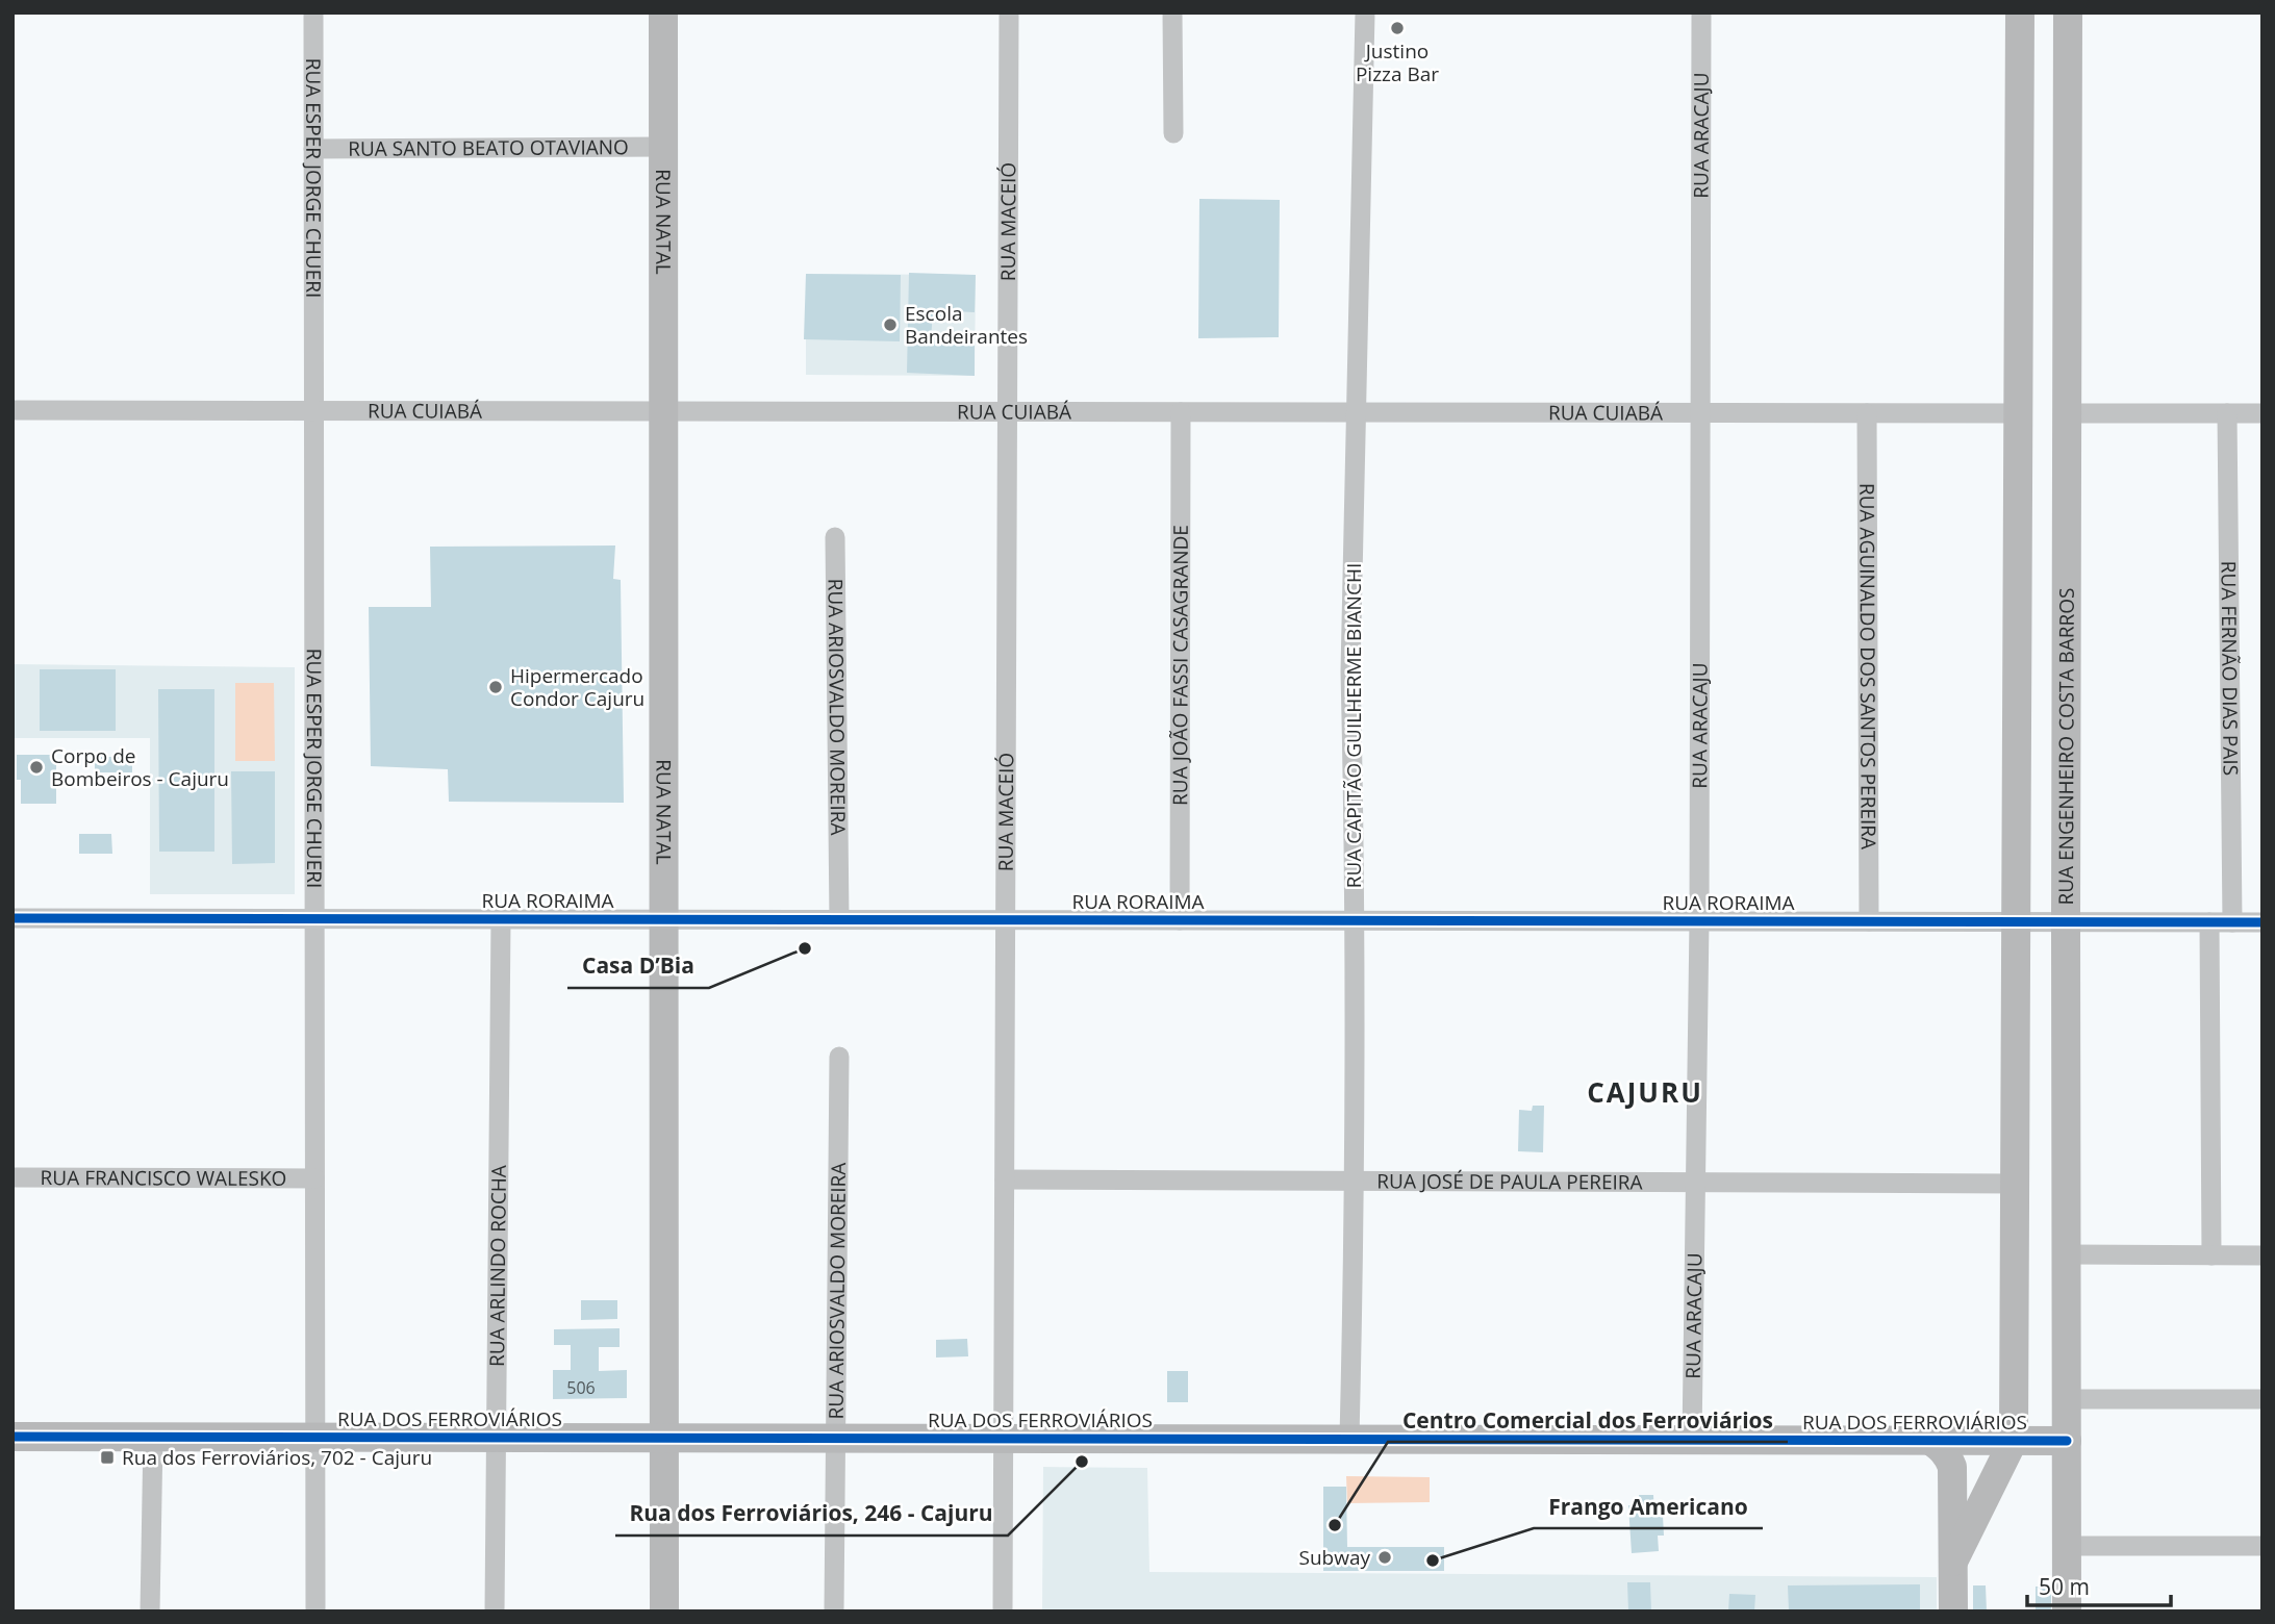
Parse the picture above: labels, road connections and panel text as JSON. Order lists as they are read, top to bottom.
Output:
{
  "streets": {
    "street": [
      "RUA ARACAJU",
      "RUA SANTO BEATO OTAVIANO",
      "RUA ESPER JORGE CHUERI",
      "RUA NATAL",
      "RUA MACEIÓ",
      "RUA CUIABÁ",
      "RUA JOÃO FASSI CASAGRANDE",
      "RUA AGUINALDO DOS SANTOS PEREIRA",
      "RUA FERNÃO DIAS PAIS",
      "RUA ARIOSVALDO MOREIRA",
      "RUA CAPITÃO GUILHERME BIANCHI",
      "RUA ENGENHEIRO COSTA BARROS",
      "RUA RORAIMA",
      "RUA FRANCISCO WALESKO",
      "RUA JOSÉ DE PAULA PEREIRA",
      "RUA ARLINDO ROCHA",
      "RUA DOS FERROVIÁRIOS"
    ]
  },
  "crossings": [
    ["RUA ARACAJU", "RUA CUIABÁ"],
    ["RUA ARACAJU", "RUA RORAIMA"],
    ["RUA ARACAJU", "RUA JOSÉ DE PAULA PEREIRA"],
    ["RUA ARACAJU", "RUA DOS FERROVIÁRIOS"],
    ["RUA SANTO BEATO OTAVIANO", "RUA ESPER JORGE CHUERI"],
    ["RUA SANTO BEATO OTAVIANO", "RUA NATAL"],
    ["RUA ESPER JORGE CHUERI", "RUA CUIABÁ"],
    ["RUA ESPER JORGE CHUERI", "RUA RORAIMA"],
    ["RUA ESPER JORGE CHUERI", "RUA FRANCISCO WALESKO"],
    ["RUA ESPER JORGE CHUERI", "RUA DOS FERROVIÁRIOS"],
    ["RUA NATAL", "RUA CUIABÁ"],
    ["RUA NATAL", "RUA RORAIMA"],
    ["RUA NATAL", "RUA DOS FERROVIÁRIOS"],
    ["RUA MACEIÓ", "RUA CUIABÁ"],
    ["RUA MACEIÓ", "RUA RORAIMA"],
    ["RUA MACEIÓ", "RUA JOSÉ DE PAULA PEREIRA"],
    ["RUA MACEIÓ", "RUA DOS FERROVIÁRIOS"],
    ["RUA CUIABÁ", "RUA JOÃO FASSI CASAGRANDE"],
    ["RUA CUIABÁ", "RUA AGUINALDO DOS SANTOS PEREIRA"],
    ["RUA CUIABÁ", "RUA CAPITÃO GUILHERME BIANCHI"],
    ["RUA CUIABÁ", "RUA ENGENHEIRO COSTA BARROS"],
    ["RUA JOÃO FASSI CASAGRANDE", "RUA RORAIMA"],
    ["RUA AGUINALDO DOS SANTOS PEREIRA", "RUA RORAIMA"],
    ["RUA FERNÃO DIAS PAIS", "RUA RORAIMA"],
    ["RUA ARIOSVALDO MOREIRA", "RUA RORAIMA"],
    ["RUA ARIOSVALDO MOREIRA", "RUA DOS FERROVIÁRIOS"],
    ["RUA CAPITÃO GUILHERME BIANCHI", "RUA RORAIMA"],
    ["RUA CAPITÃO GUILHERME BIANCHI", "RUA JOSÉ DE PAULA PEREIRA"],
    ["RUA CAPITÃO GUILHERME BIANCHI", "RUA DOS FERROVIÁRIOS"],
    ["RUA ENGENHEIRO COSTA BARROS", "RUA RORAIMA"],
    ["RUA ENGENHEIRO COSTA BARROS", "RUA JOSÉ DE PAULA PEREIRA"],
    ["RUA ENGENHEIRO COSTA BARROS", "RUA DOS FERROVIÁRIOS"],
    ["RUA RORAIMA", "RUA ARLINDO ROCHA"],
    ["RUA ARLINDO ROCHA", "RUA DOS FERROVIÁRIOS"]
  ],
  "districts": ["CAJURU"],
  "places": {
    "other": [
      "Justino Pizza Bar",
      "Escola Bandeirantes",
      "Hipermercado Condor Cajuru",
      "Corpo de Bombeiros - Cajuru",
      "Casa D’Bia",
      "Rua dos Ferroviários, 246 - Cajuru",
      "Centro Comercial dos Ferroviários",
      "Subway",
      "Frango Americano"
    ],
    "transit": ["Rua dos Ferroviários, 702 - Cajuru"]
  },
  "house_numbers": ["506"],
  "scale_bar": "50 m"
}
